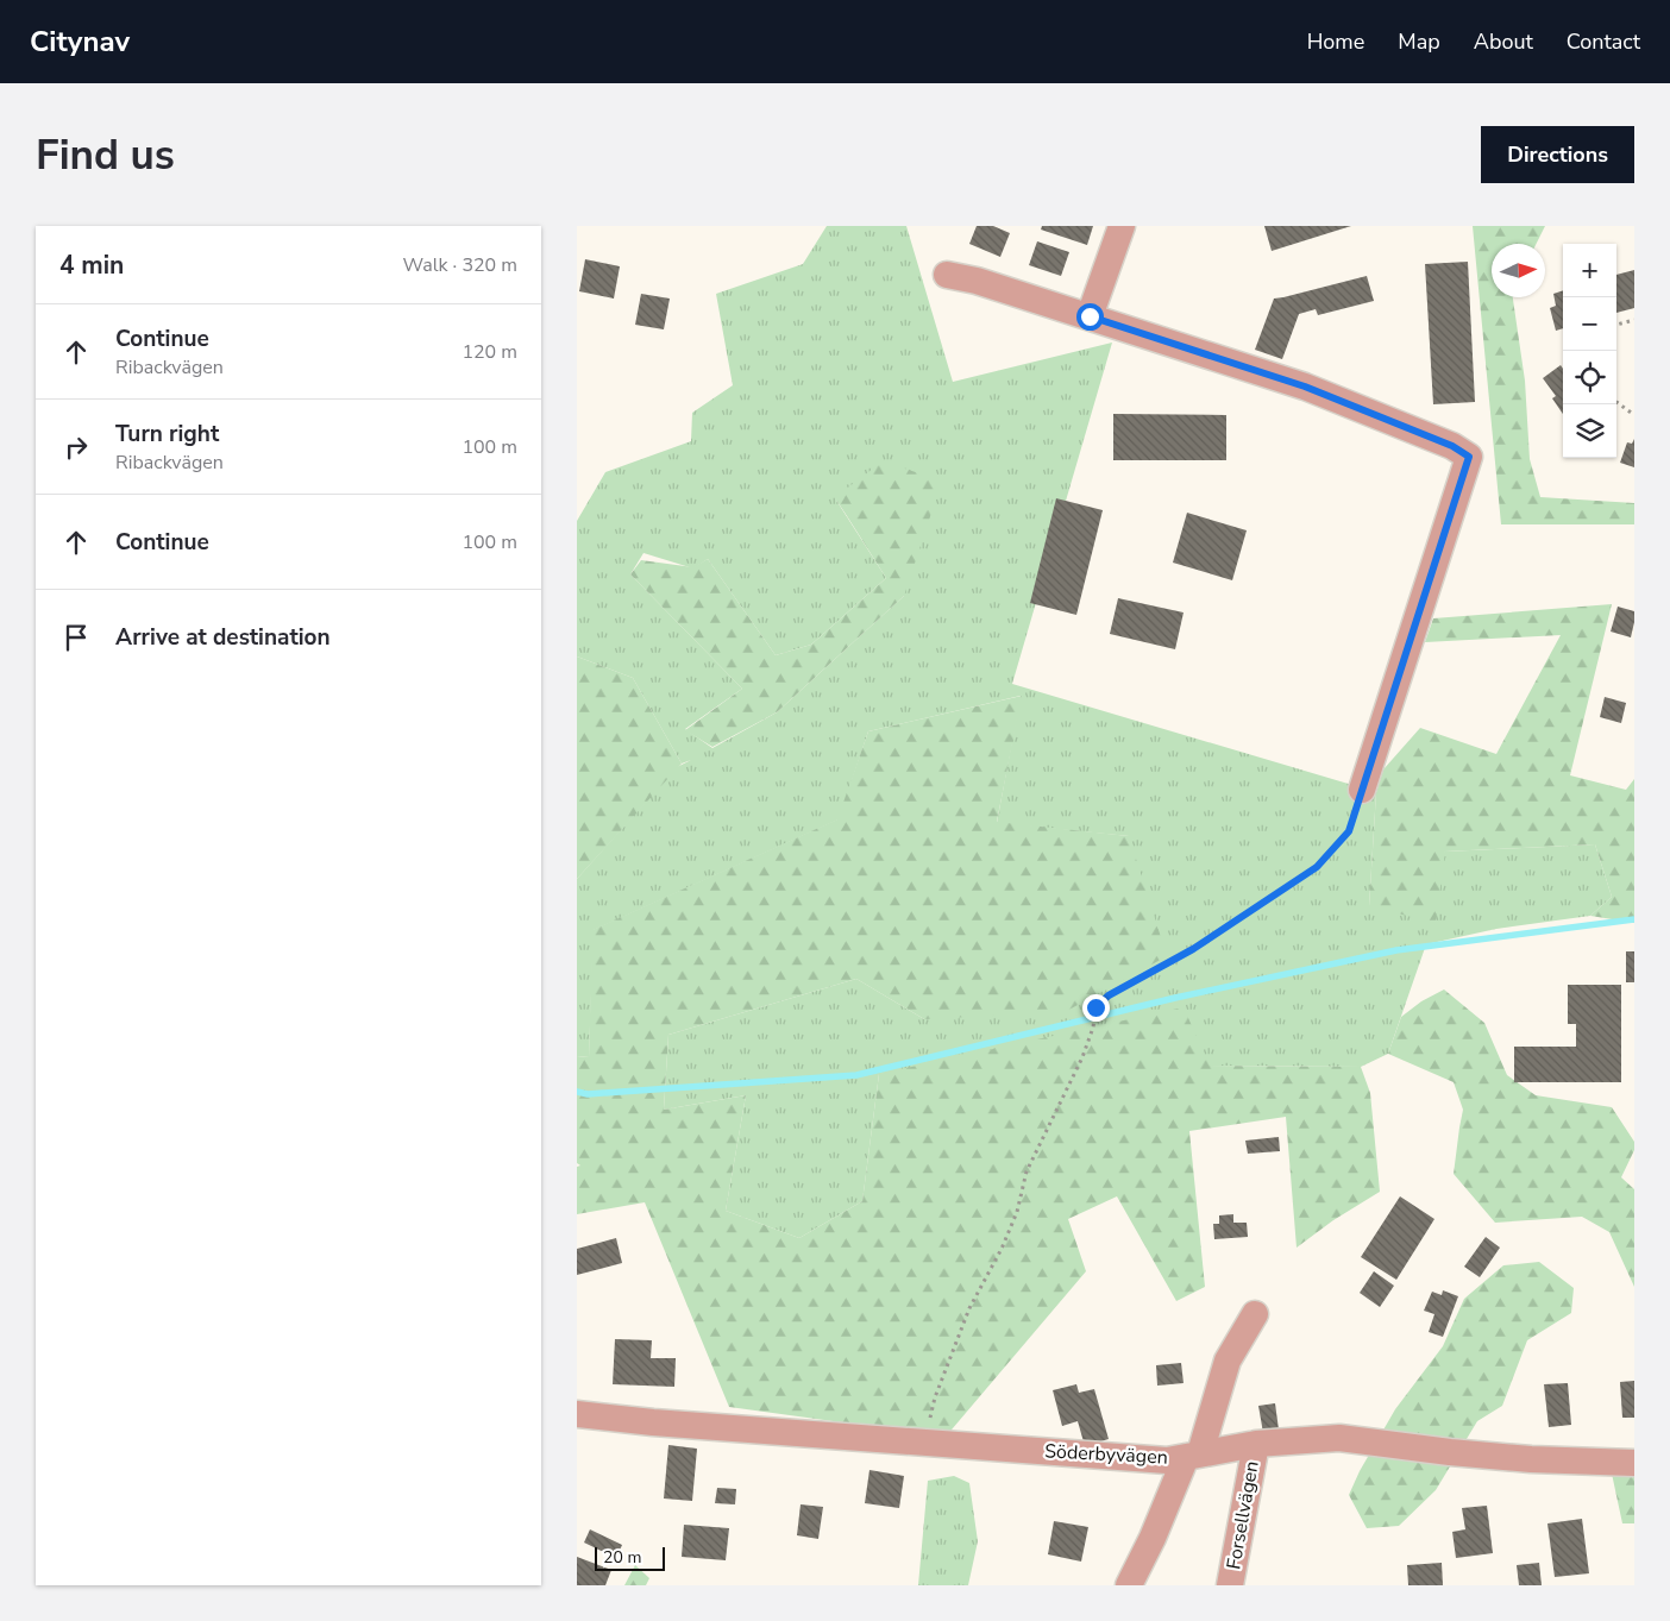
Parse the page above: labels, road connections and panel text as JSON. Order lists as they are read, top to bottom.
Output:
{
  "streets": {
    "street": ["Söderbyvägen", "Forsellvägen"]
  },
  "crossings": [
    ["Söderbyvägen", "Forsellvägen"]
  ],
  "scale_bar": "20 m",
  "north": "right",
  "page": {
    "header": "Citynav",
    "nav": [
      "Home",
      "Map",
      "About",
      "Contact"
    ],
    "buttons": "Directions",
    "title": "Find us",
    "heading": ["4 min", "Walk · 320 m"],
    "map_buttons": ["+", "−"],
    "list": [
      ["Continue", "Ribackvägen", "120 m"],
      ["Turn right", "Ribackvägen", "100 m"],
      ["Continue", "100 m"],
      "Arrive at destination"
    ],
    "scale": "20 m"
  }
}
